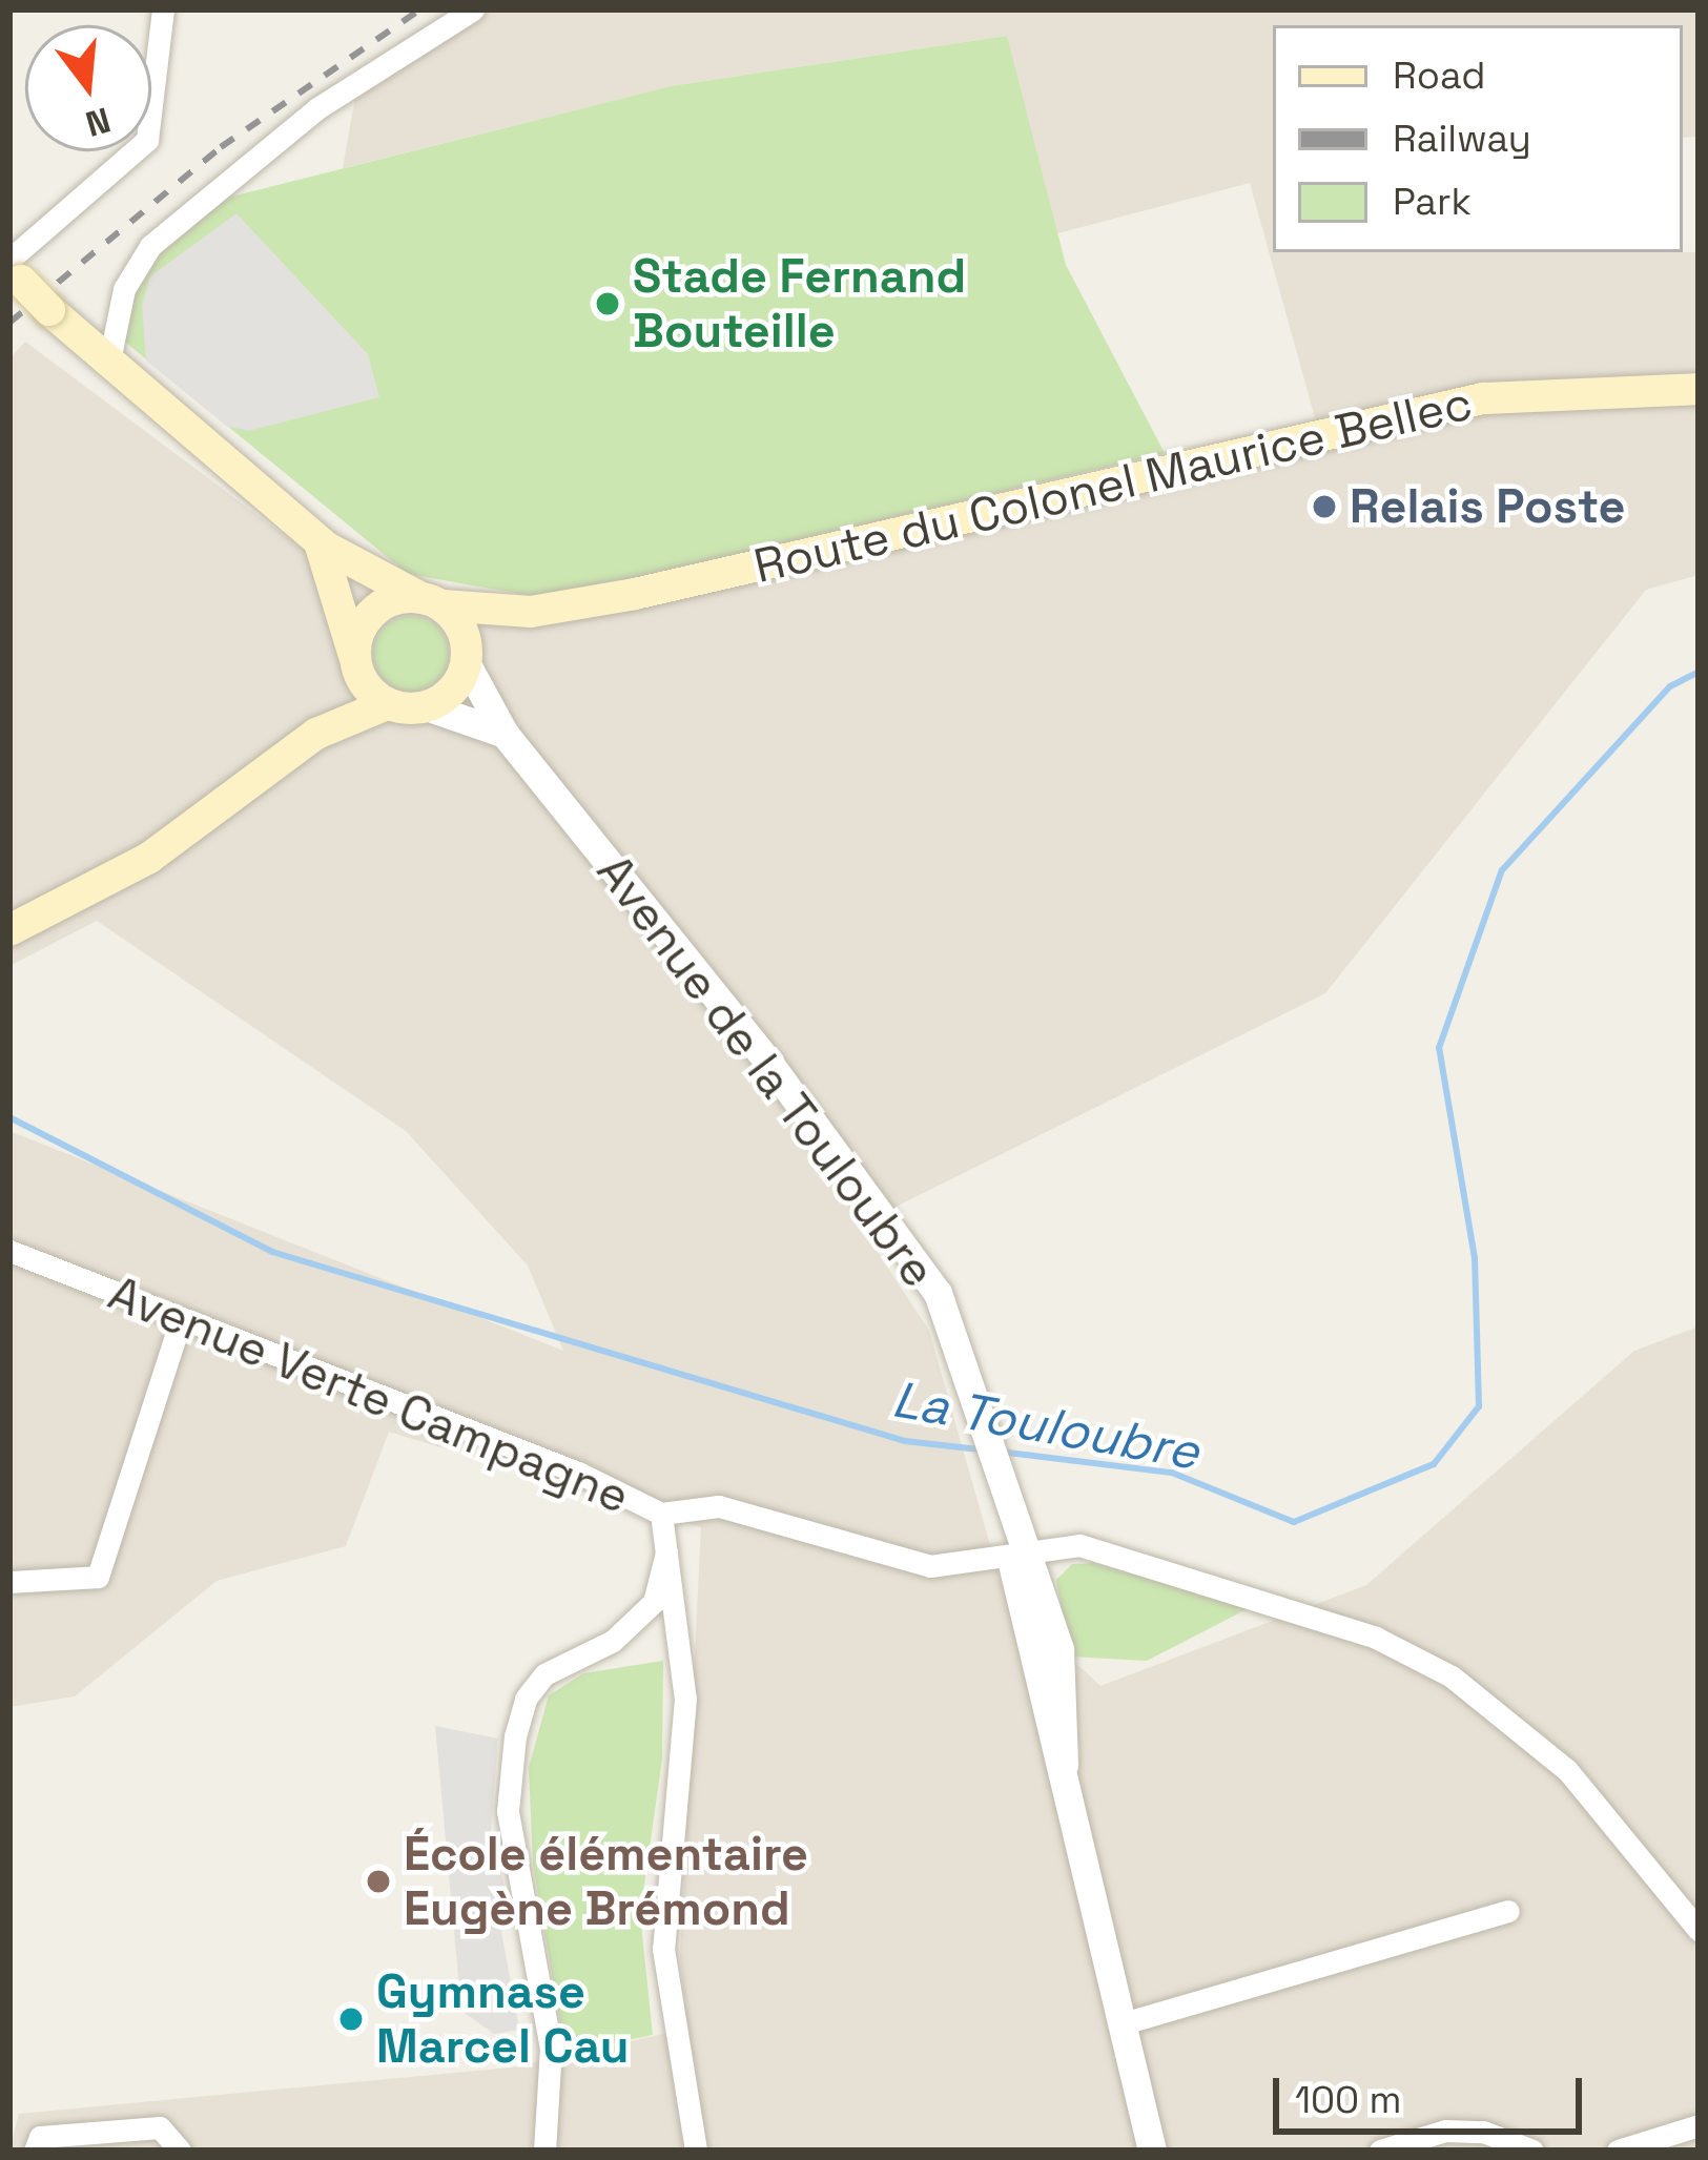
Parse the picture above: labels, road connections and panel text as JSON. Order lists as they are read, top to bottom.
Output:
{
  "streets": {
    "main road": ["Route du Colonel Maurice Bellec"],
    "street": ["Avenue de la Touloubre", "Avenue Verte Campagne"]
  },
  "crossings": [
    ["Route du Colonel Maurice Bellec", "Avenue de la Touloubre"],
    ["Avenue de la Touloubre", "Avenue Verte Campagne"]
  ],
  "water": ["La Touloubre"],
  "places": [
    "Stade Fernand Bouteille",
    "Relais Poste",
    "École élémentaire Eugène Brémond",
    "Gymnase Marcel Cau"
  ],
  "legend": ["Road", "Railway", "Park"],
  "scale_bar": "100 m",
  "north": "bottom"
}
